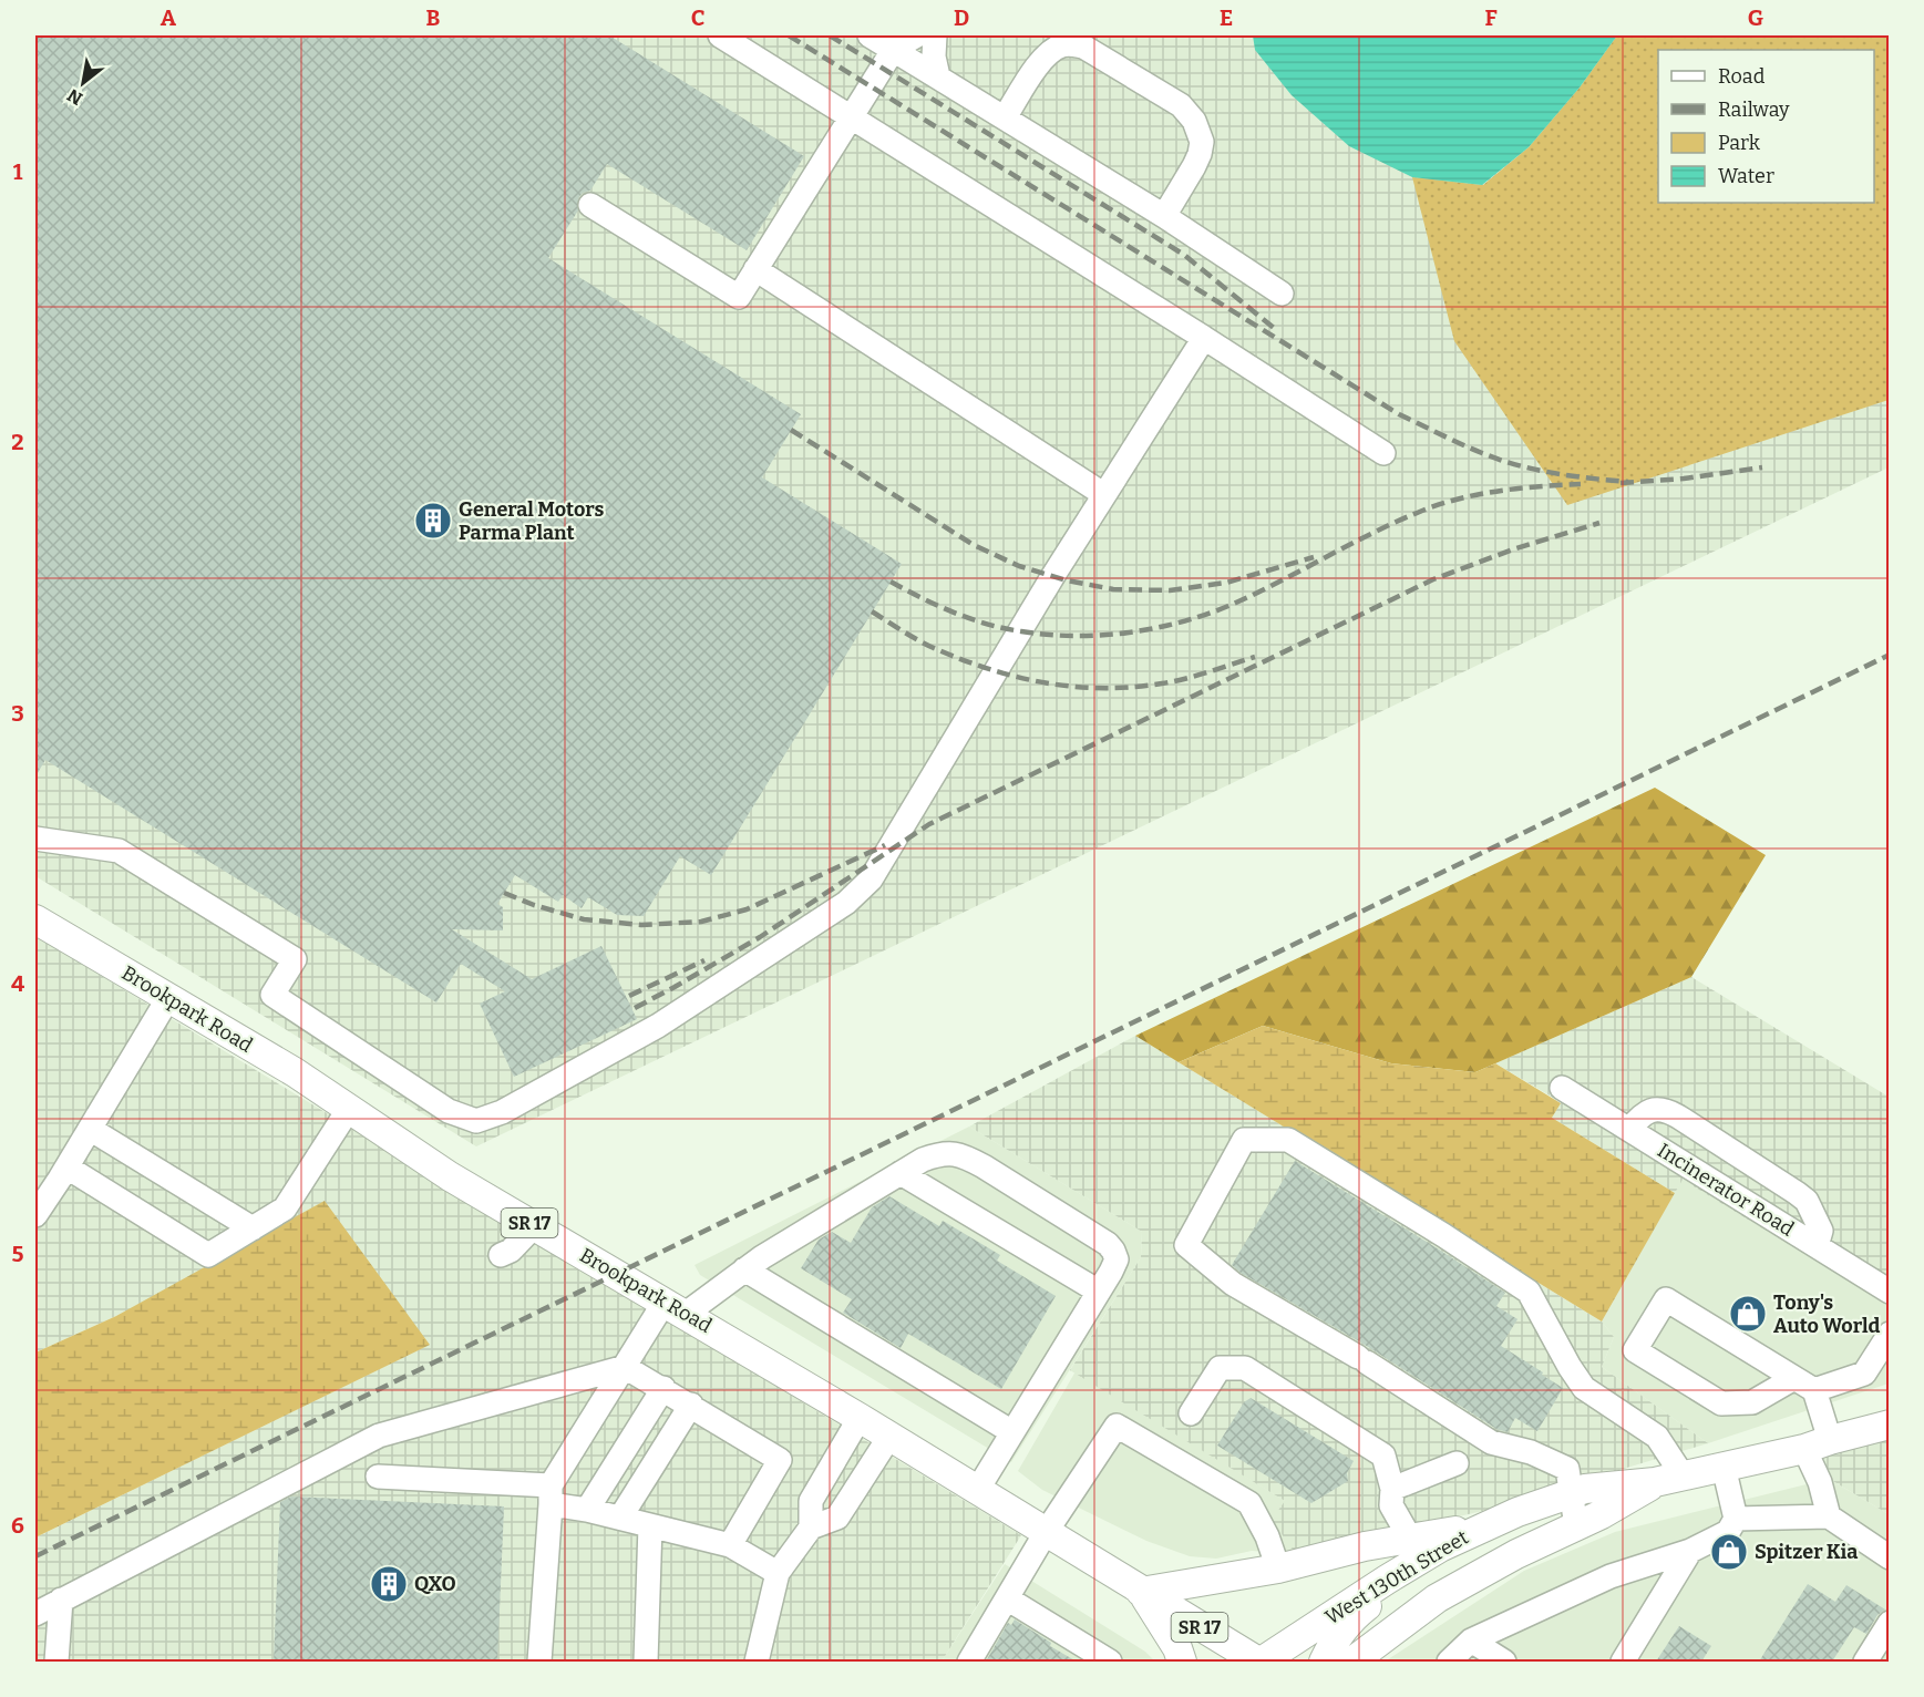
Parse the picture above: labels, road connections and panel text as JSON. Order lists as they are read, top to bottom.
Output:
{
  "streets": {
    "main road": ["Brookpark Road", "SR 17", "West 130th Street"],
    "street": ["Incinerator Road"]
  },
  "crossings": [
    ["Brookpark Road", "West 130th Street"]
  ],
  "places": {
    "building": ["General Motors Parma Plant", "QXO"],
    "shop": ["Tony's Auto World", "Spitzer Kia"]
  },
  "legend": [
    "Road",
    "Railway",
    "Park",
    "Water"
  ],
  "north": "bottom left",
  "grid": {
    "columns": [
      "A",
      "B",
      "C",
      "D",
      "E",
      "F",
      "G"
    ],
    "rows": [
      "1",
      "2",
      "3",
      "4",
      "5",
      "6"
    ]
  }
}
